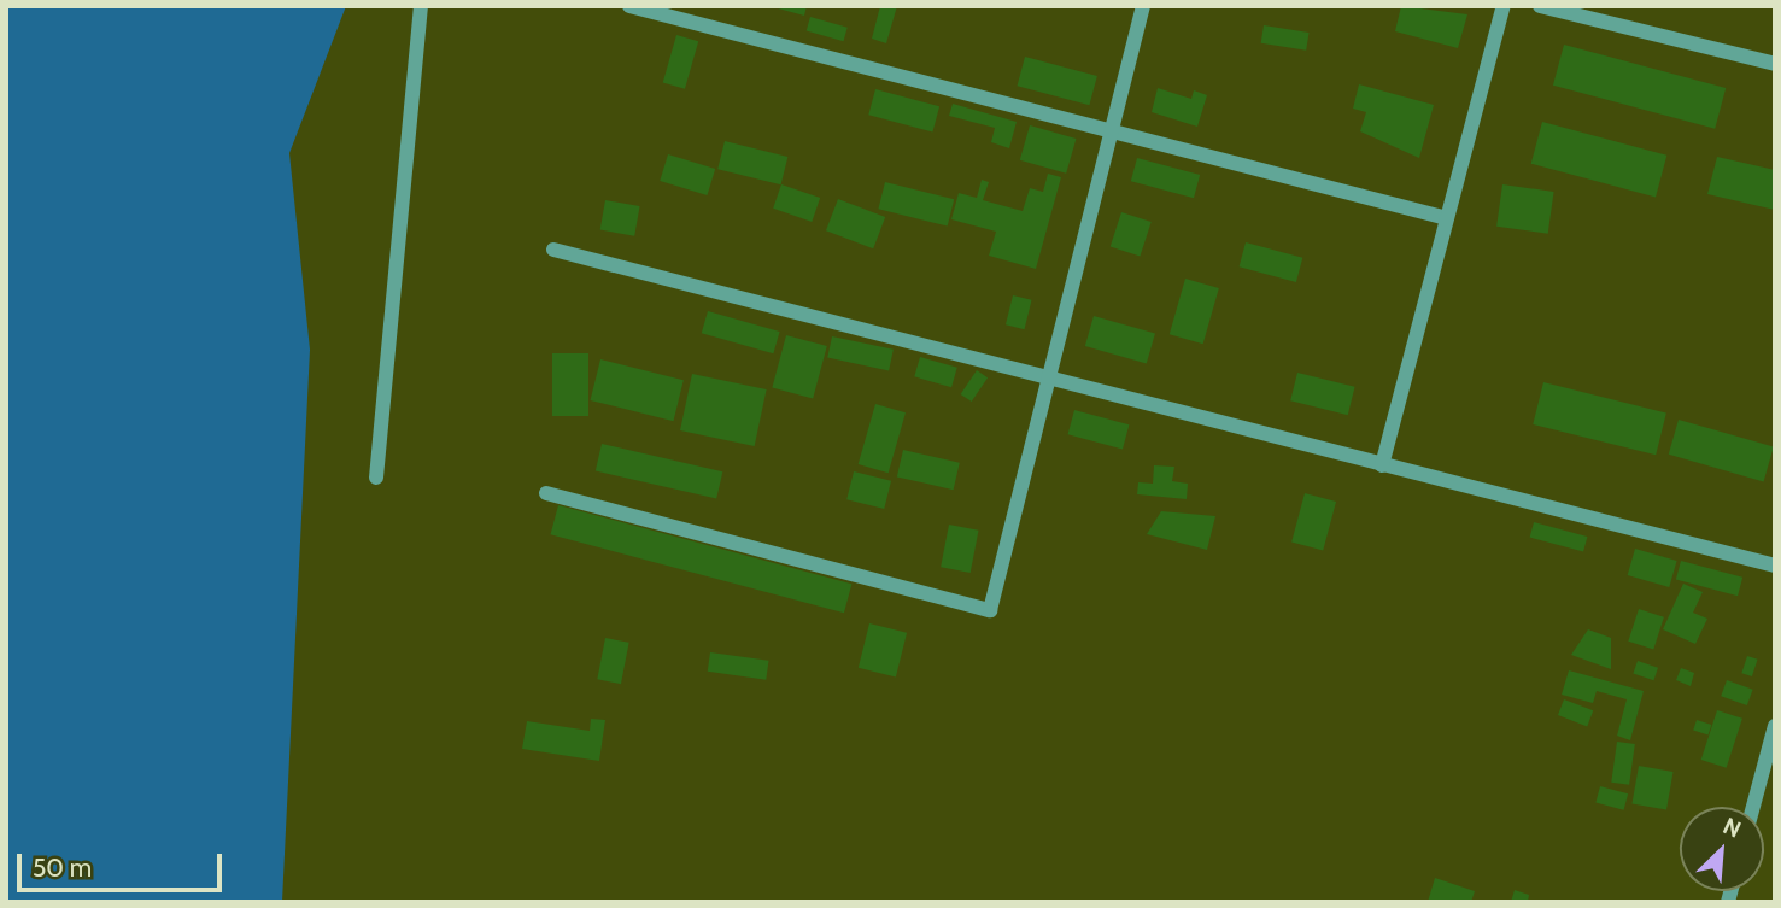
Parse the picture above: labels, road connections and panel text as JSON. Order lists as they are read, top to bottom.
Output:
{
  "scale_bar": "50 m",
  "north": "top right"
}
